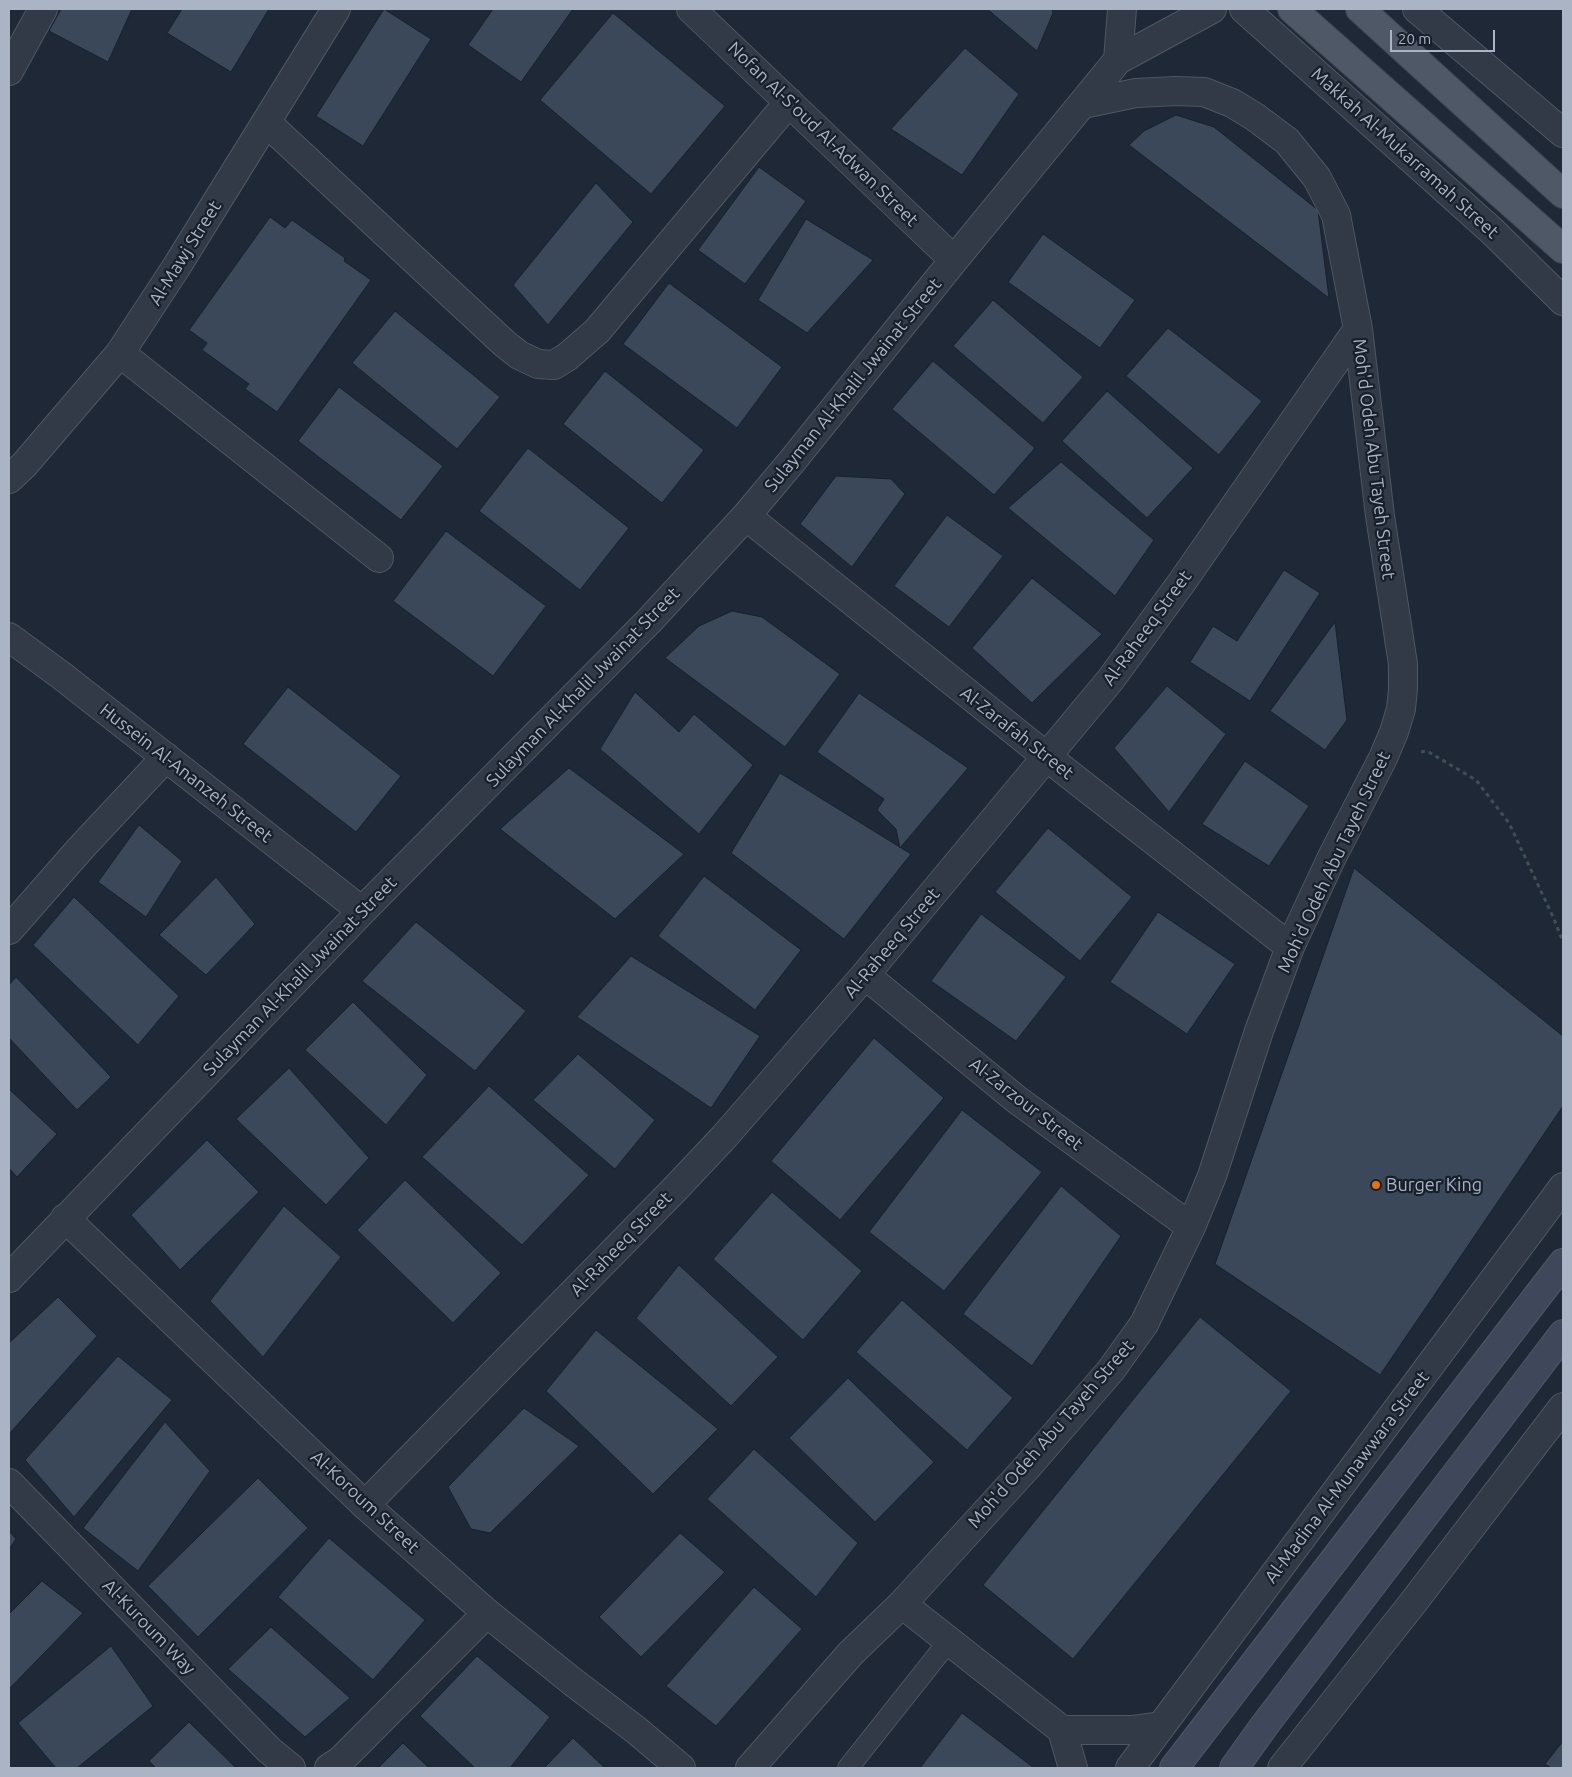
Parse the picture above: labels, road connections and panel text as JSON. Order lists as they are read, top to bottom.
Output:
{
  "streets": {
    "main road": ["Makkah Al-Mukarramah Street"],
    "street": [
      "Nofan Al-S'oud Al-Adwan Street",
      "Al-Mawj Street",
      "Sulayman Al-Khalil Jwainat Street",
      "Moh'd Odeh Abu Tayeh Street",
      "Al-Raheeq Street",
      "Al-Zarafah Street",
      "Hussein Al-Ananzeh Street",
      "Al-Zarzour Street",
      "Al-Madina Al-Munawwara Street",
      "Al-Koroum Street",
      "Al-Kuroum Way"
    ]
  },
  "crossings": [
    ["Nofan Al-S'oud Al-Adwan Street", "Sulayman Al-Khalil Jwainat Street"],
    ["Sulayman Al-Khalil Jwainat Street", "Moh'd Odeh Abu Tayeh Street"],
    ["Sulayman Al-Khalil Jwainat Street", "Al-Zarafah Street"],
    ["Sulayman Al-Khalil Jwainat Street", "Hussein Al-Ananzeh Street"],
    ["Sulayman Al-Khalil Jwainat Street", "Al-Koroum Street"],
    ["Moh'd Odeh Abu Tayeh Street", "Al-Raheeq Street"],
    ["Moh'd Odeh Abu Tayeh Street", "Al-Zarafah Street"],
    ["Moh'd Odeh Abu Tayeh Street", "Al-Zarzour Street"],
    ["Al-Raheeq Street", "Al-Zarafah Street"],
    ["Al-Raheeq Street", "Al-Zarzour Street"],
    ["Al-Raheeq Street", "Al-Koroum Street"]
  ],
  "places": ["Burger King"],
  "scale_bar": "20 m"
}
